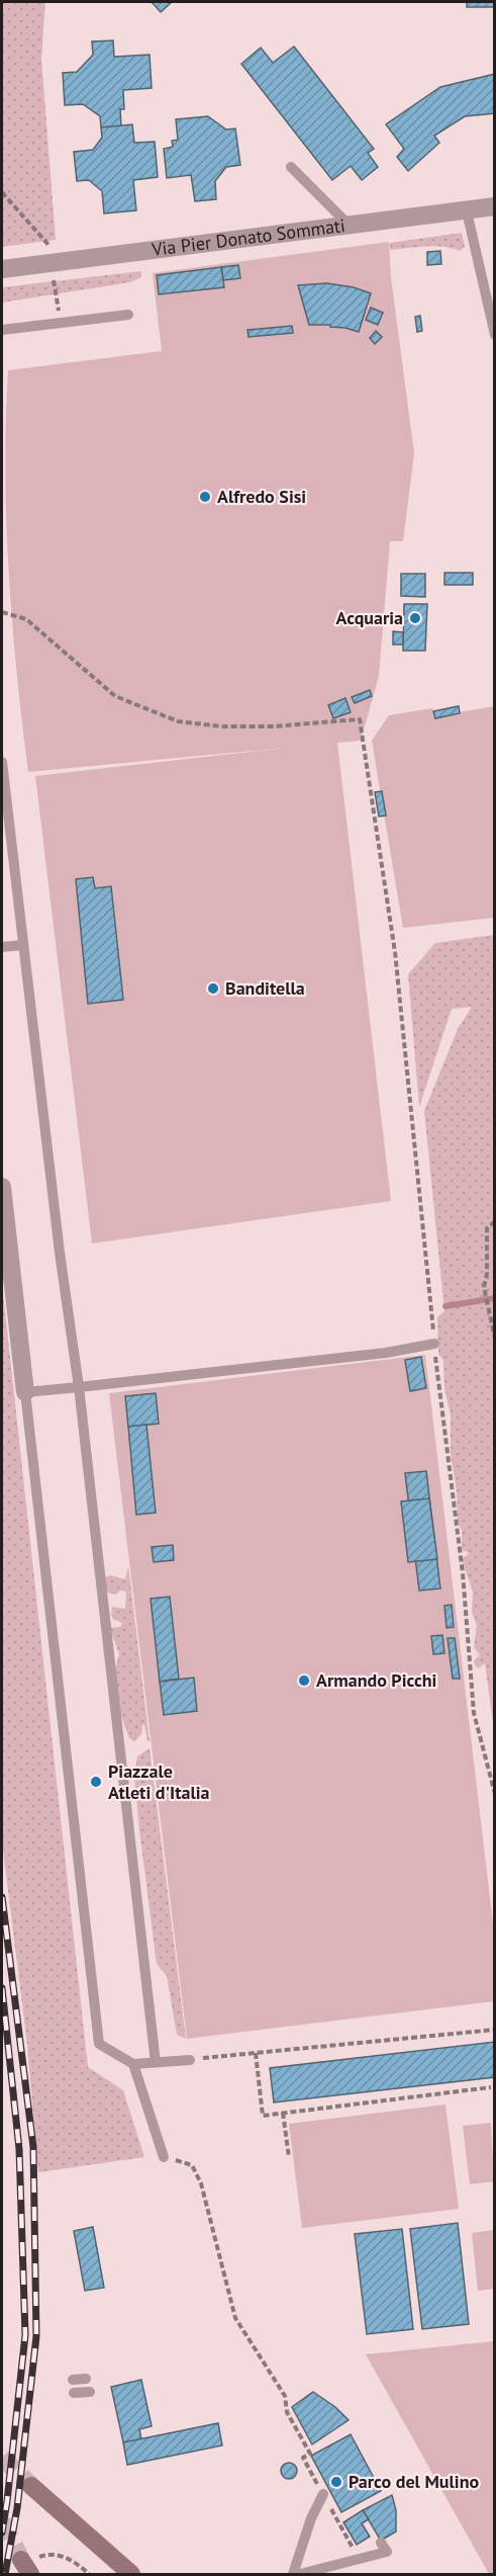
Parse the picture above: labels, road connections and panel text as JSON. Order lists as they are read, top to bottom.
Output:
{
  "streets": {
    "street": ["Via Pier Donato Sommati"]
  },
  "places": [
    "Alfredo Sisi",
    "Acquaria",
    "Banditella",
    "Armando Picchi",
    "Piazzale Atleti d'Italia",
    "Parco del Mulino"
  ]
}
